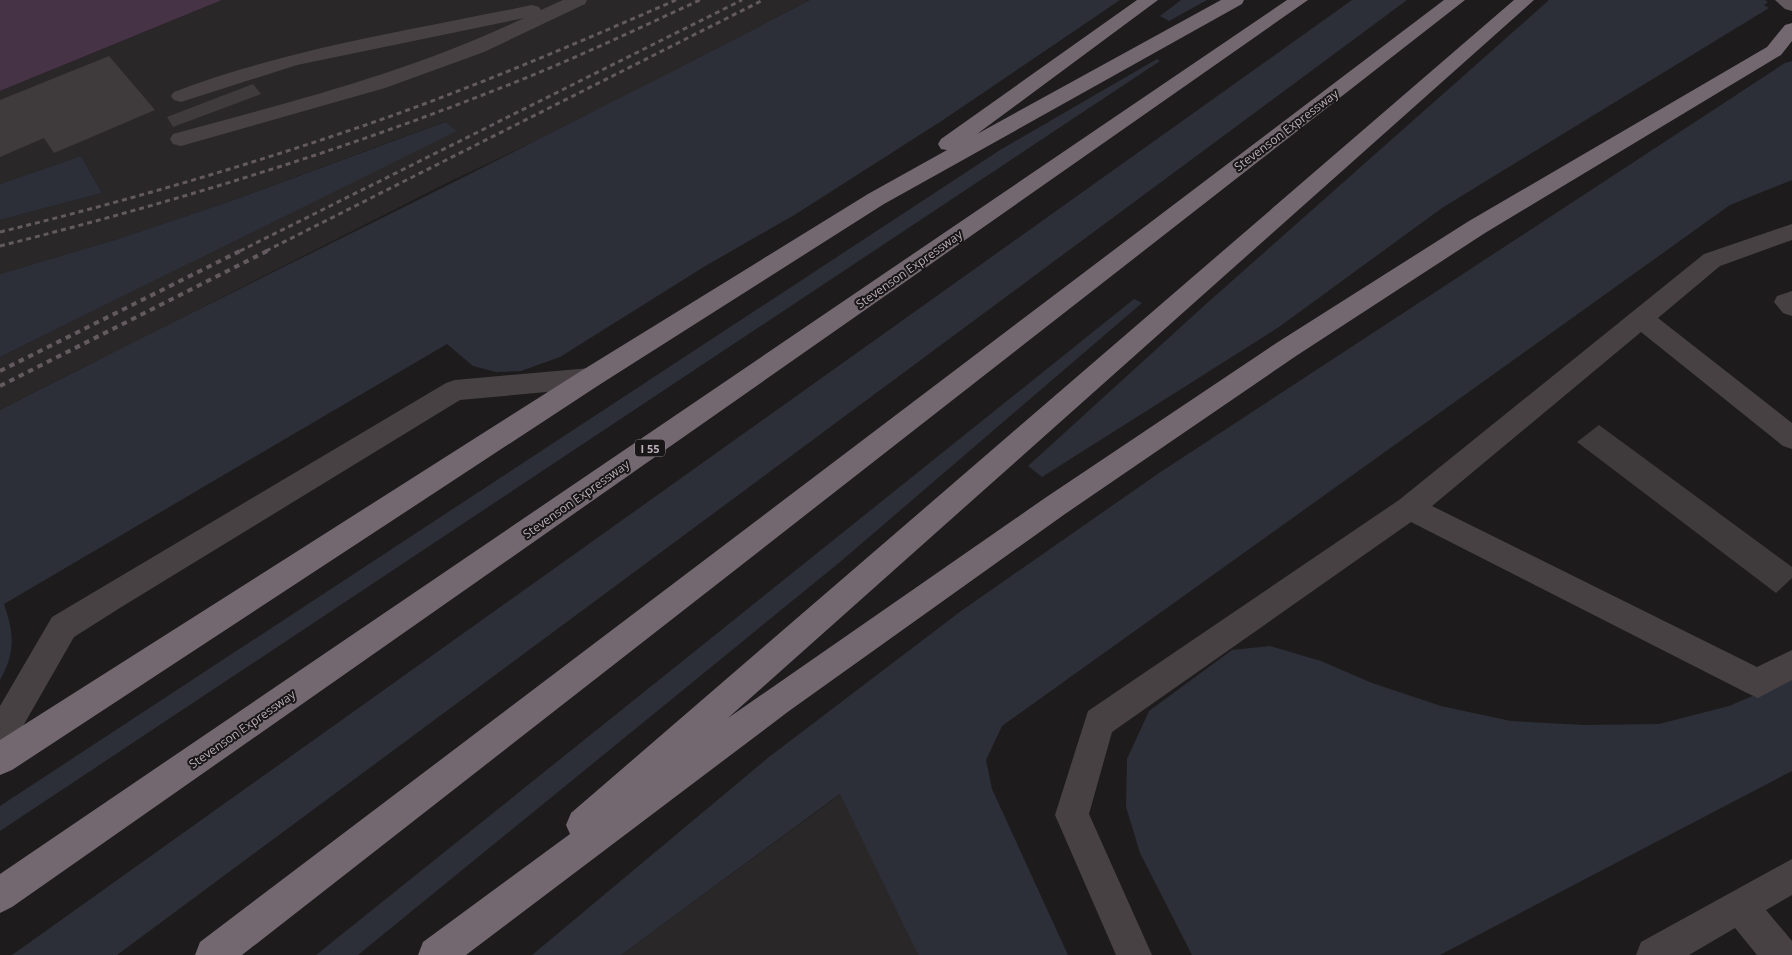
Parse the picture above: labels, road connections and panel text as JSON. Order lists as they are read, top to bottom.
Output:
{
  "streets": {
    "highway": ["Stevenson Expressway", "I 55"]
  }
}
